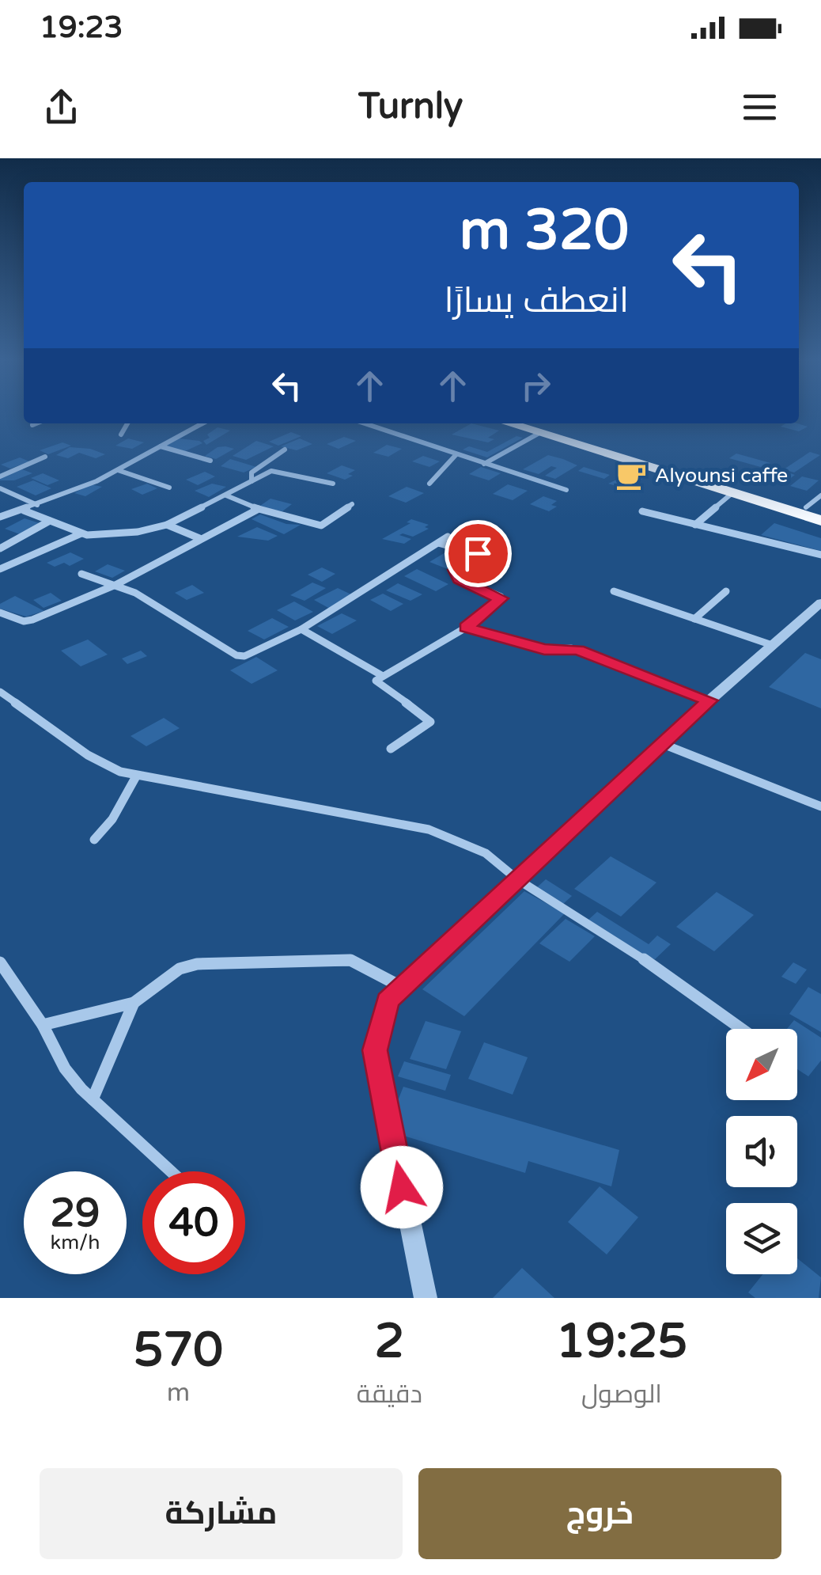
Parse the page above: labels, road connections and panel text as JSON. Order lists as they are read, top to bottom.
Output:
{
  "places": {
    "cafe": ["Alyounsi caffe"]
  },
  "north": "bottom left",
  "page": {
    "status": "19:23",
    "header": "Turnly",
    "turn": ["320 m", "انعطف يسارًا"],
    "speed": "29 km/h",
    "limit": "40",
    "eta": [
      "19:25",
      "الوصول",
      "2",
      "دقيقة",
      "570",
      "m"
    ],
    "buttons": ["خروج", "مشاركة"]
  }
}
